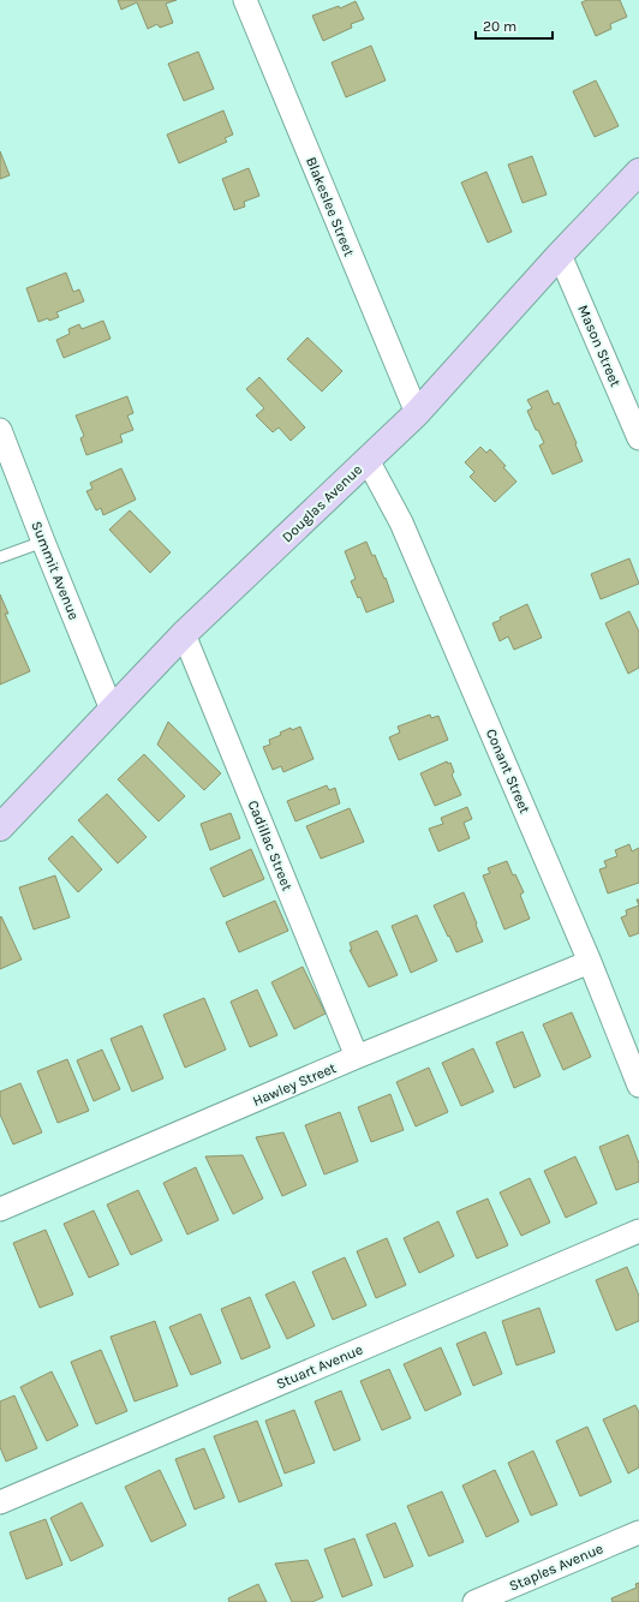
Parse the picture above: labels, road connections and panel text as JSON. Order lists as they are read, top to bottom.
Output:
{
  "streets": {
    "main road": ["Douglas Avenue"],
    "street": [
      "Blakeslee Street",
      "Mason Street",
      "Summit Avenue",
      "Conant Street",
      "Cadillac Street",
      "Hawley Street",
      "Stuart Avenue",
      "Staples Avenue"
    ]
  },
  "crossings": [
    ["Blakeslee Street", "Douglas Avenue"],
    ["Mason Street", "Douglas Avenue"],
    ["Douglas Avenue", "Summit Avenue"],
    ["Douglas Avenue", "Conant Street"],
    ["Douglas Avenue", "Cadillac Street"],
    ["Conant Street", "Hawley Street"],
    ["Cadillac Street", "Hawley Street"]
  ],
  "scale_bar": "20 m"
}
